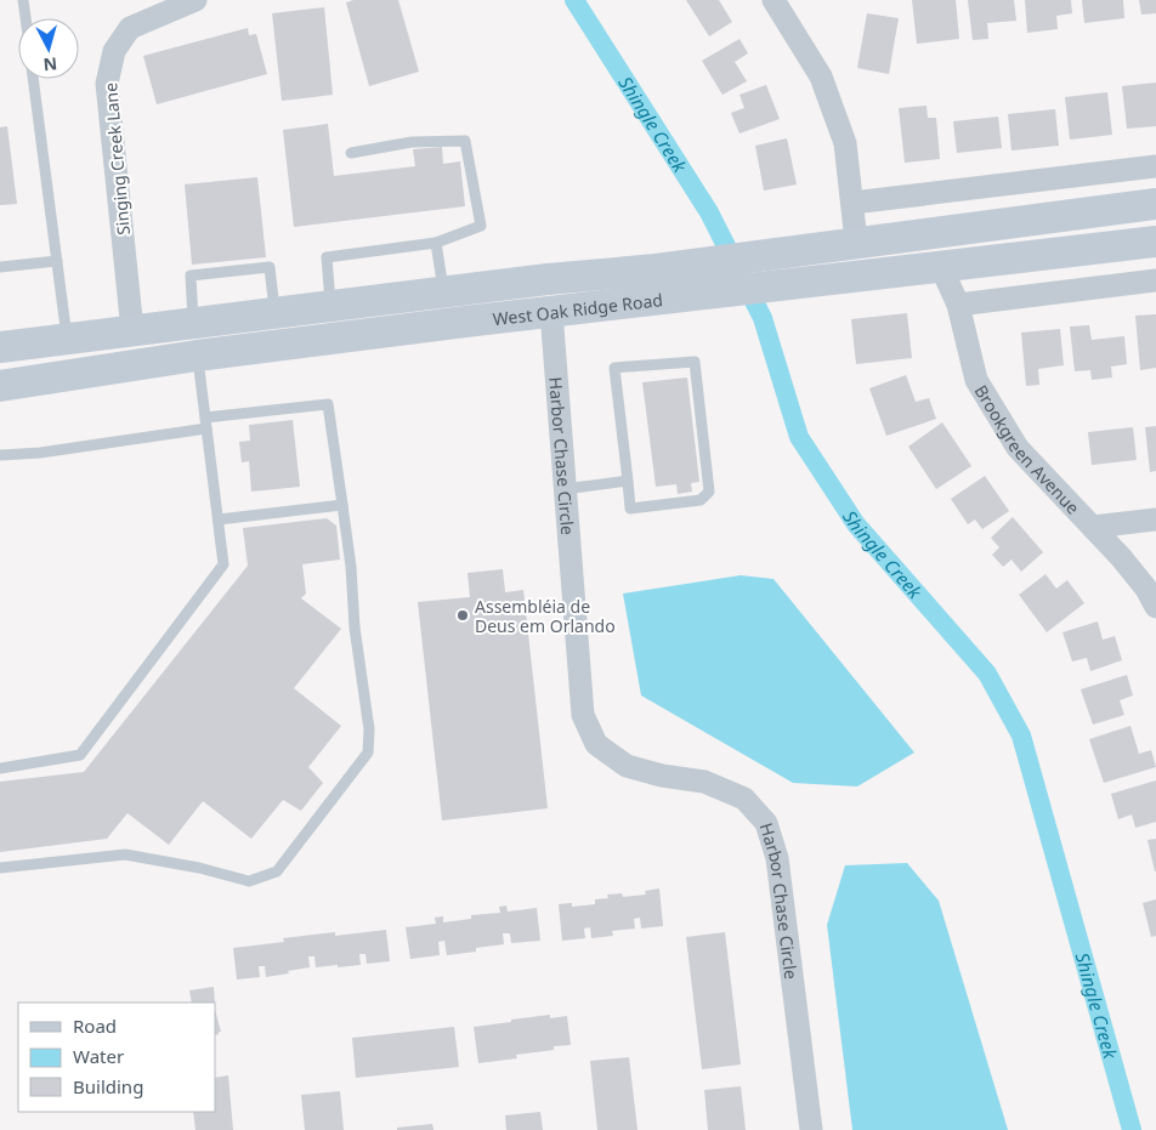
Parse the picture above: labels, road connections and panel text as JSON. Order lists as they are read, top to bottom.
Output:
{
  "streets": {
    "street": [
      "Singing Creek Lane",
      "West Oak Ridge Road",
      "Brookgreen Avenue",
      "Harbor Chase Circle"
    ]
  },
  "crossings": [
    ["Singing Creek Lane", "West Oak Ridge Road"],
    ["West Oak Ridge Road", "Brookgreen Avenue"],
    ["West Oak Ridge Road", "Harbor Chase Circle"]
  ],
  "water": ["Shingle Creek"],
  "places": ["Assembléia de Deus em Orlando"],
  "legend": ["Road", "Water", "Building"],
  "north": "bottom"
}
